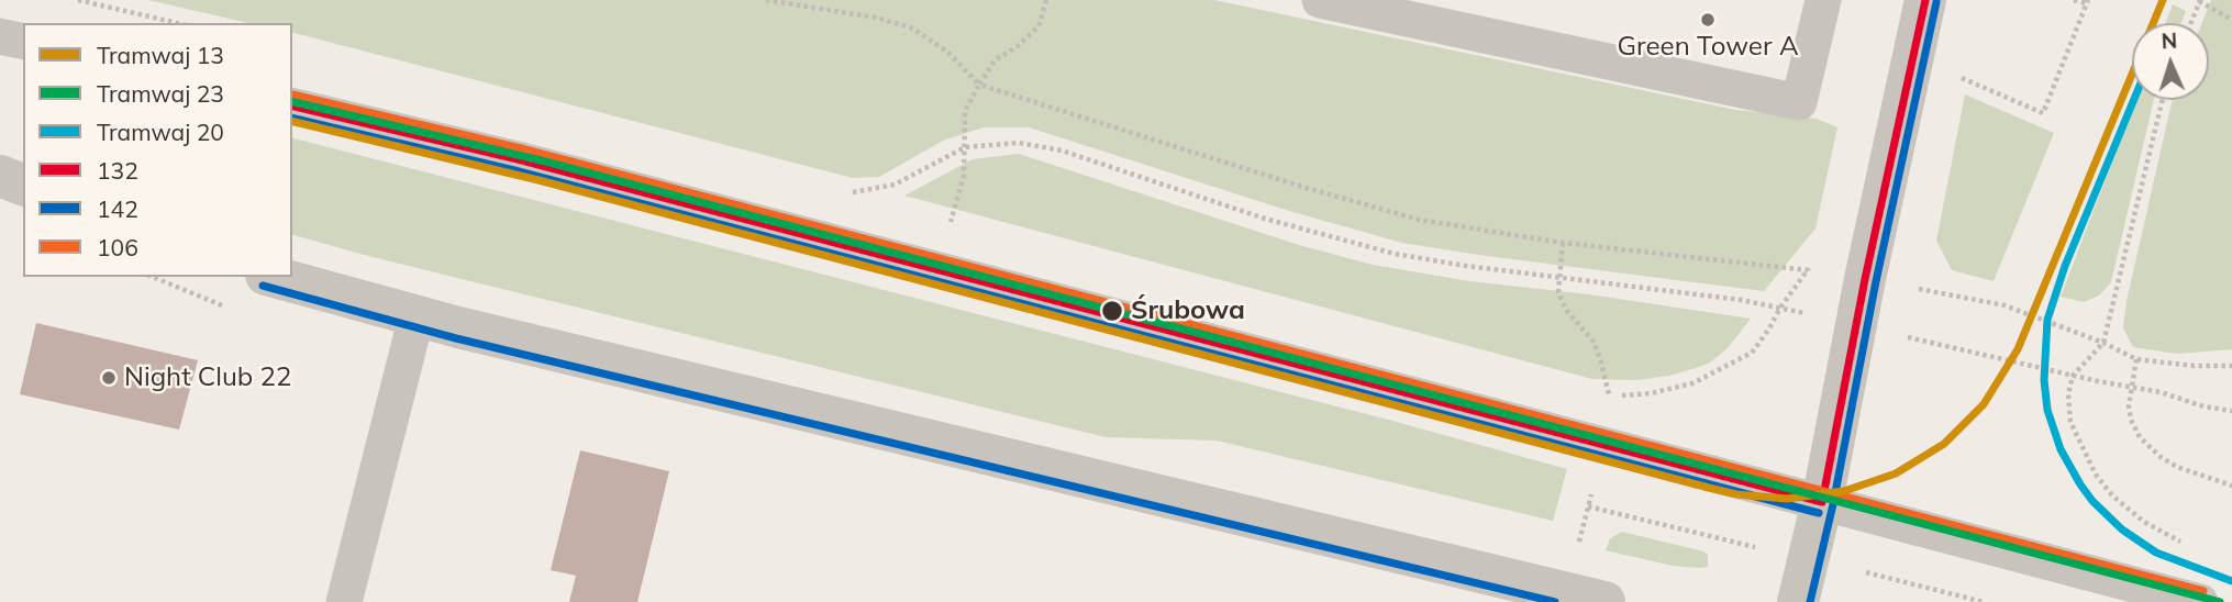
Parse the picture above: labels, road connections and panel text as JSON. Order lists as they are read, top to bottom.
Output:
{
  "places": ["Green Tower A", "Śrubowa", "Night Club 22"],
  "lines": [
    "tram line 13",
    "transit line 132",
    "transit line 142",
    "transit line 106",
    "tram line 20",
    "tram line 23"
  ],
  "legend": [
    "Tramwaj 13",
    "Tramwaj 23",
    "Tramwaj 20",
    "132",
    "142",
    "106"
  ],
  "north": "top"
}
